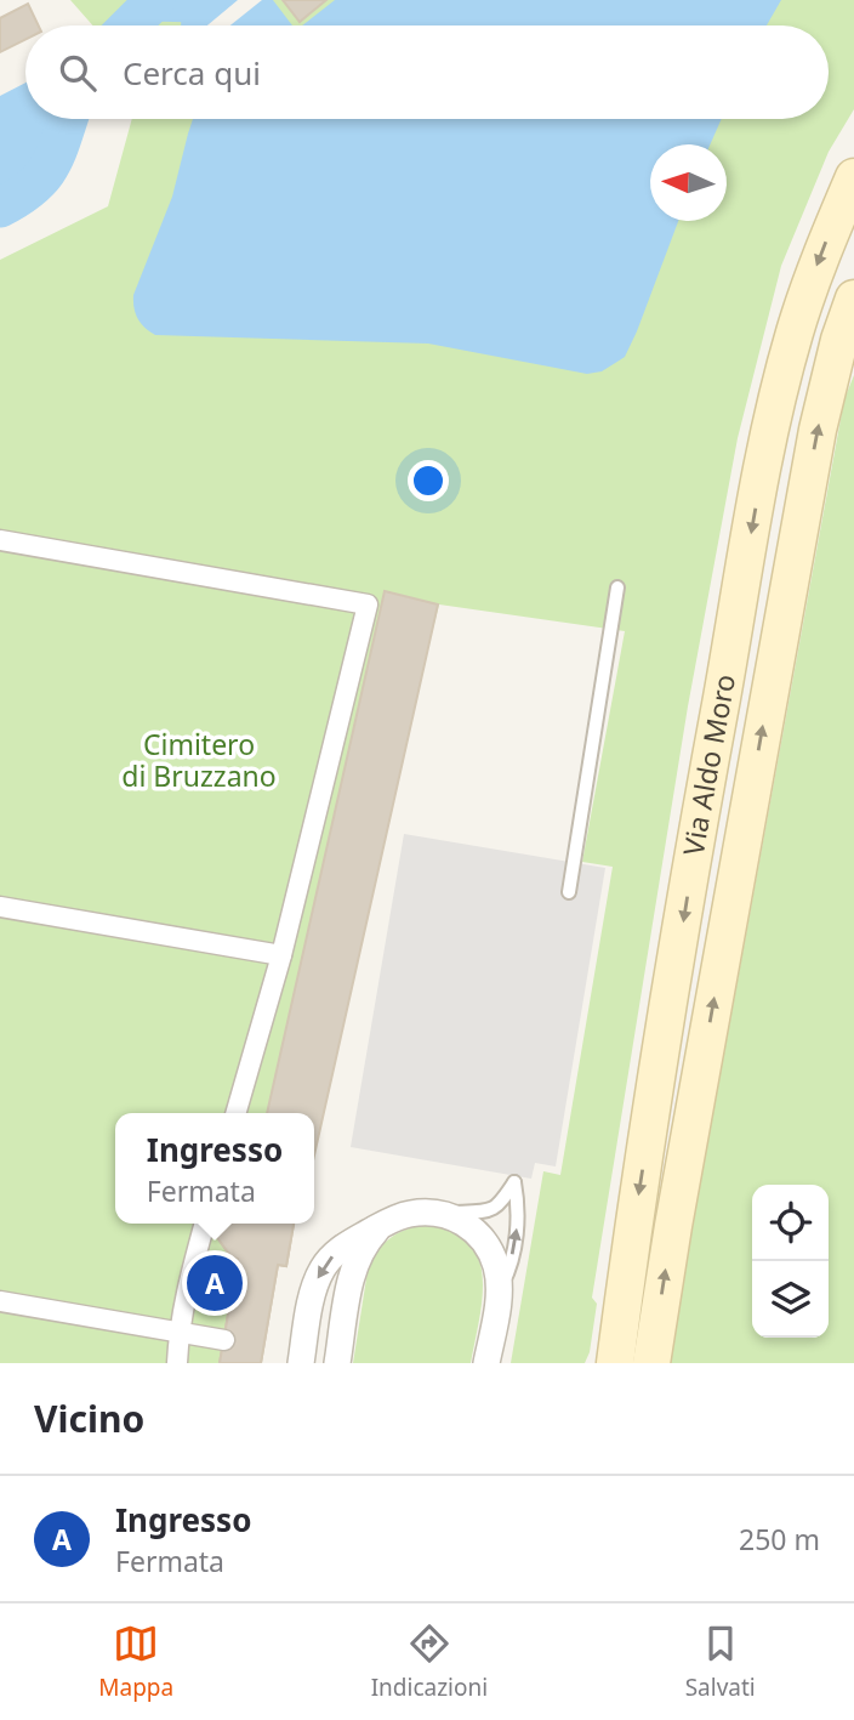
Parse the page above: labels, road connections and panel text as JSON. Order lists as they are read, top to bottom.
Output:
{
  "streets": {
    "main road": ["Via Aldo Moro"]
  },
  "parks": ["Cimitero di Bruzzano"],
  "north": "left",
  "page": {
    "search": "Cerca qui",
    "popup": ["Ingresso", "Fermata"],
    "pins": "A",
    "heading": "Vicino",
    "list": [
      {
        "mark": "A",
        "name": "Ingresso",
        "note": "Fermata",
        "value": "250 m"
      }
    ],
    "nav": ["Mappa", "Indicazioni", "Salvati"]
  }
}
